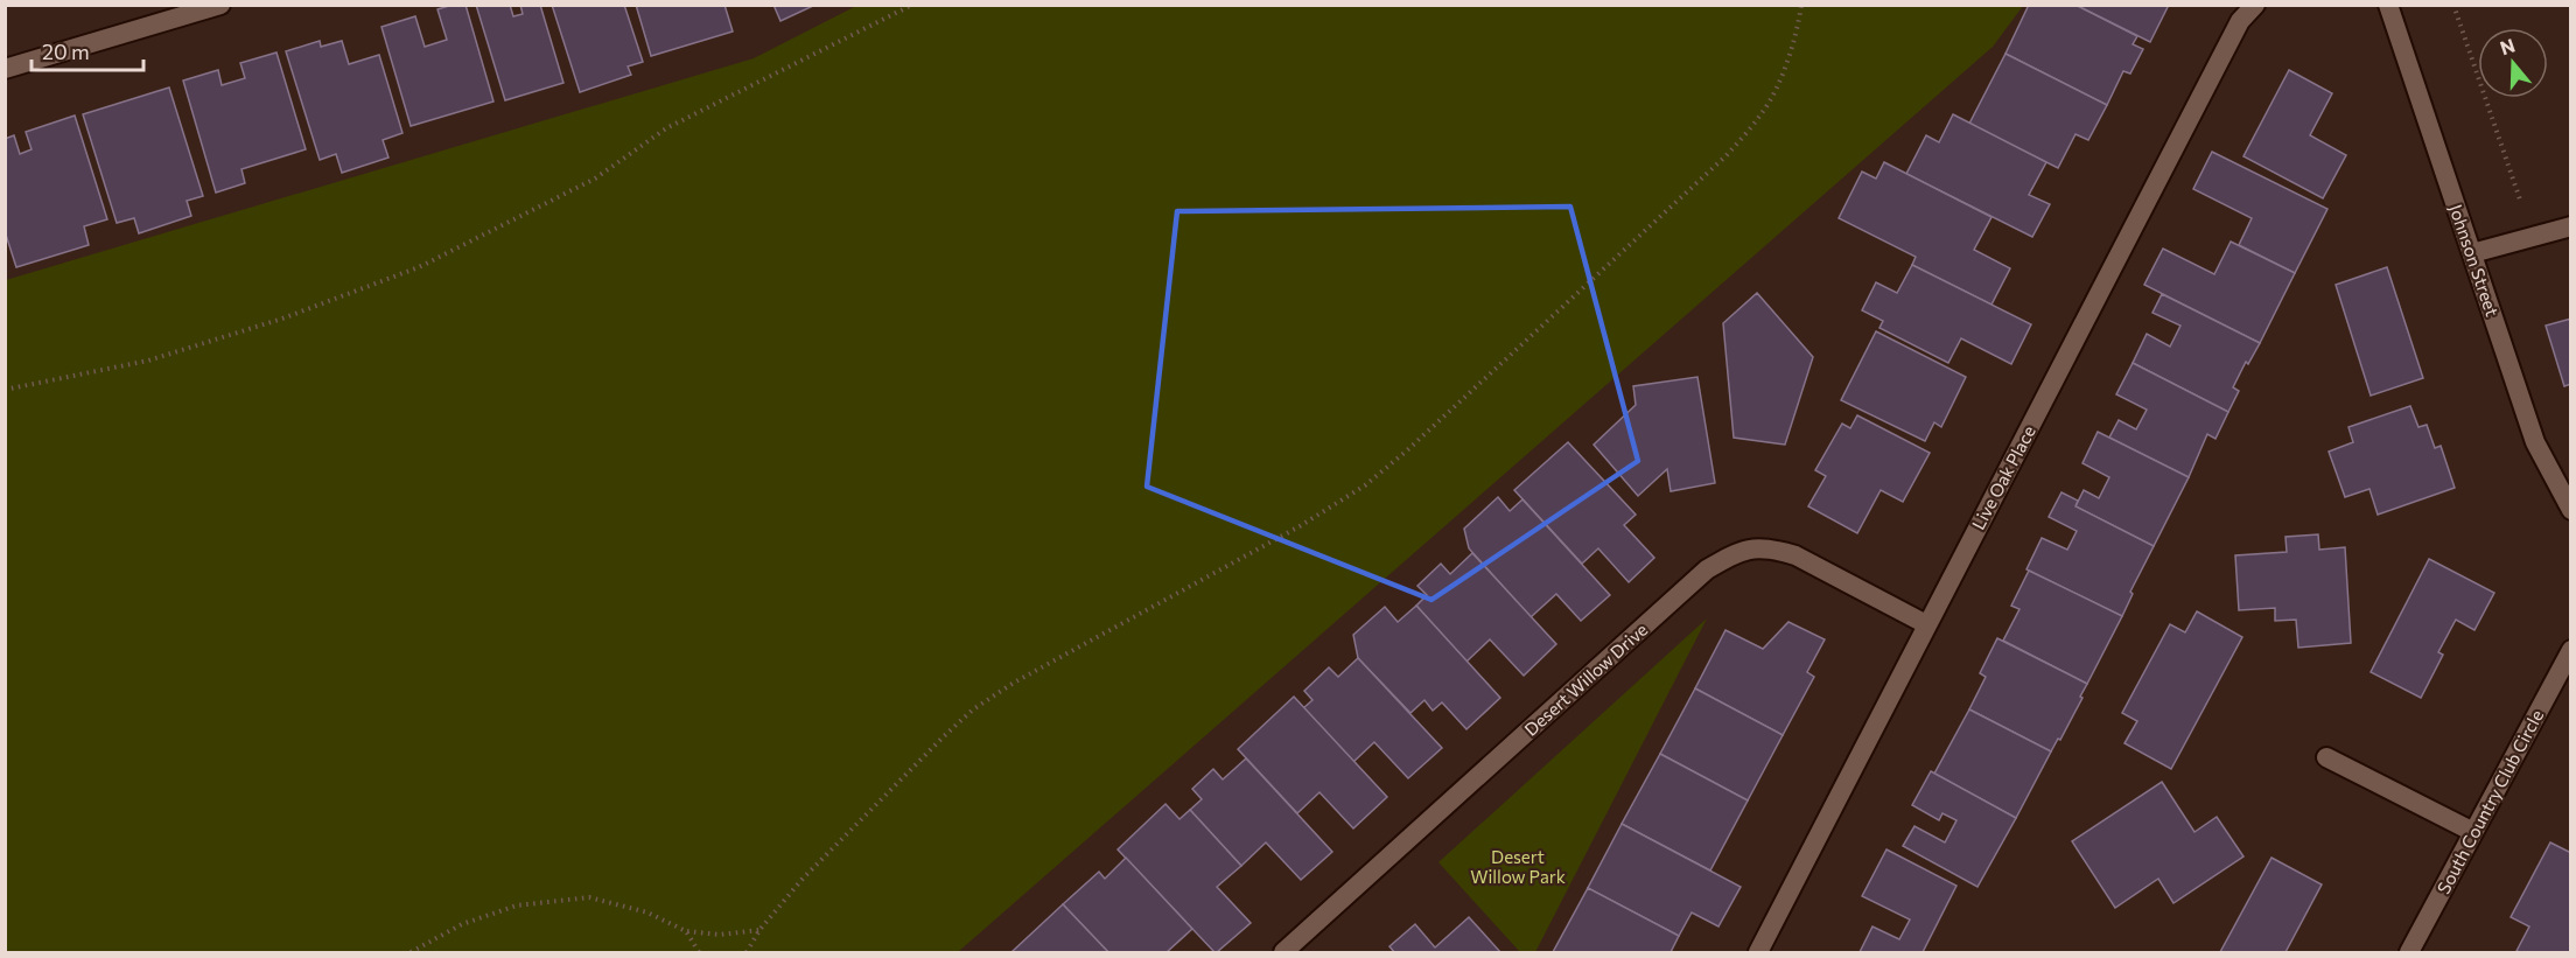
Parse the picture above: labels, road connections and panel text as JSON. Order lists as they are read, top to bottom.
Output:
{
  "streets": {
    "street": [
      "Johnson Street",
      "Live Oak Place",
      "Desert Willow Drive",
      "South Country Club Circle"
    ]
  },
  "crossings": [
    ["Live Oak Place", "Desert Willow Drive"]
  ],
  "parks": ["Desert Willow Park"],
  "scale_bar": "20 m",
  "north": "top"
}
